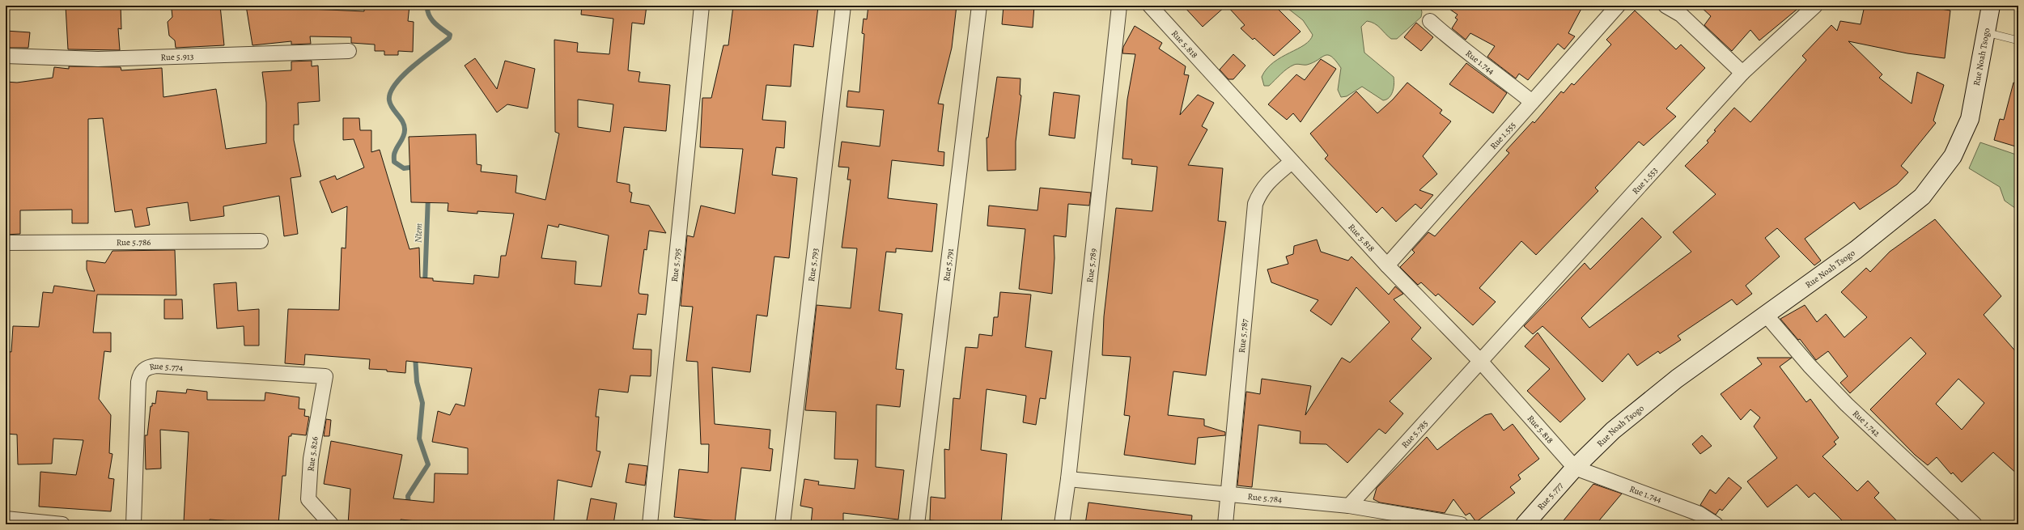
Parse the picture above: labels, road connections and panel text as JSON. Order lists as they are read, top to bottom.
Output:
{
  "streets": {
    "main road": ["Rue Noah Tsogo", "Rue 5.777"],
    "street": [
      "Rue 5.818",
      "Rue 5.913",
      "Rue 1.744",
      "Rue 1.555",
      "Rue 1.553",
      "Rue 5.786",
      "Rue 5.795",
      "Rue 5.793",
      "Rue 5.791",
      "Rue 5.789",
      "Rue 5.787",
      "Rue 5.774",
      "Rue 1.742",
      "Rue 5.785",
      "Rue 5.826",
      "Rue 5.784"
    ]
  },
  "crossings": [
    ["Rue 5.818", "Rue Noah Tsogo"],
    ["Rue 5.818", "Rue 1.744"],
    ["Rue 5.818", "Rue 1.555"],
    ["Rue 5.818", "Rue 1.553"],
    ["Rue 5.818", "Rue 5.787"],
    ["Rue 5.818", "Rue 5.785"],
    ["Rue 5.818", "Rue 5.777"],
    ["Rue Noah Tsogo", "Rue 1.744"],
    ["Rue Noah Tsogo", "Rue 1.742"],
    ["Rue Noah Tsogo", "Rue 5.777"],
    ["Rue 1.744", "Rue 1.555"],
    ["Rue 1.744", "Rue 5.777"],
    ["Rue 1.553", "Rue 5.785"],
    ["Rue 5.789", "Rue 5.784"],
    ["Rue 5.787", "Rue 5.784"],
    ["Rue 5.774", "Rue 5.826"],
    ["Rue 5.785", "Rue 5.784"]
  ],
  "water": ["Ntem"]
}
